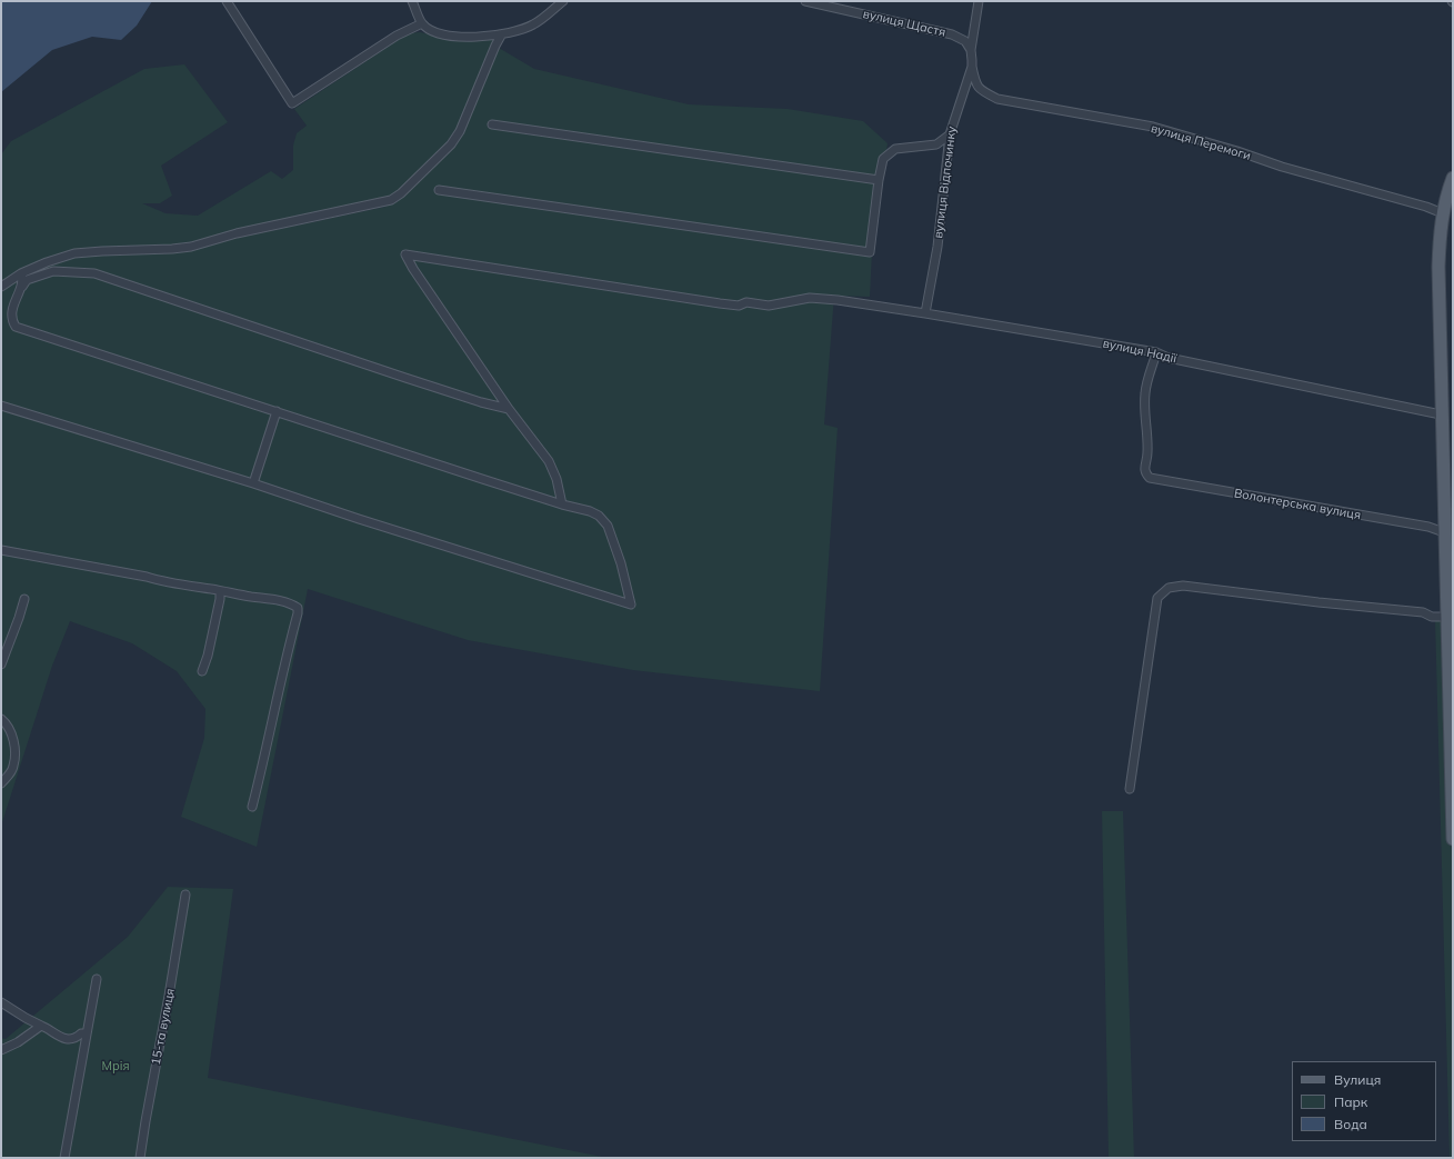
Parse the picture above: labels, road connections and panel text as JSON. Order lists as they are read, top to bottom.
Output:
{
  "streets": {
    "street": [
      "вулиця Щастя",
      "вулиця Перемоги",
      "вулиця Відпочинку",
      "вулиця Надії",
      "Волонтерська вулиця",
      "15-та вулиця"
    ]
  },
  "crossings": [
    ["вулиця Щастя", "вулиця Відпочинку"],
    ["вулиця Перемоги", "вулиця Відпочинку"],
    ["вулиця Відпочинку", "вулиця Надії"],
    ["вулиця Надії", "Волонтерська вулиця"]
  ],
  "parks": ["Мрія"],
  "legend": ["Вулиця", "Парк", "Вода"]
}
